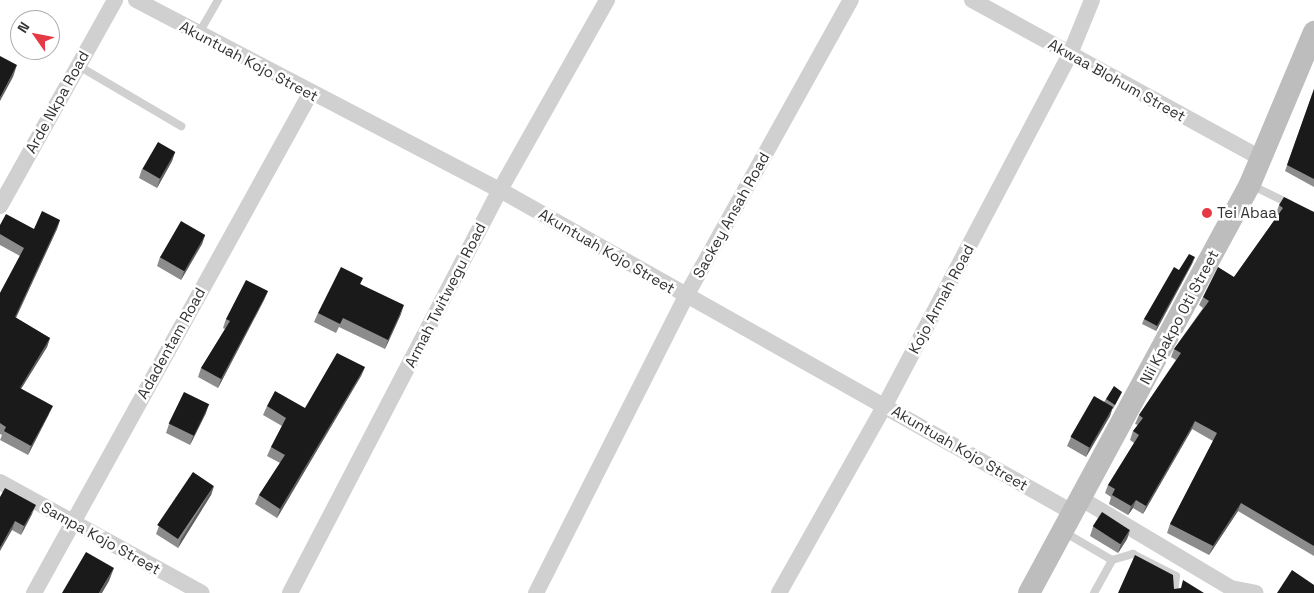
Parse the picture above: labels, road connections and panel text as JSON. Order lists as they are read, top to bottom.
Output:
{
  "streets": {
    "street": [
      "Akuntuah Kojo Street",
      "Akwaa Blohum Street",
      "Arde Nkpa Road",
      "Sackey Ansah Road",
      "Armah Twitwegu Road",
      "Kojo Armah Road",
      "Nii Kpakpo Oti Street",
      "Adadentam Road",
      "Sampa Kojo Street"
    ]
  },
  "crossings": [
    ["Akuntuah Kojo Street", "Sackey Ansah Road"],
    ["Akuntuah Kojo Street", "Armah Twitwegu Road"],
    ["Akuntuah Kojo Street", "Kojo Armah Road"],
    ["Akuntuah Kojo Street", "Nii Kpakpo Oti Street"],
    ["Akuntuah Kojo Street", "Adadentam Road"],
    ["Akwaa Blohum Street", "Kojo Armah Road"],
    ["Akwaa Blohum Street", "Nii Kpakpo Oti Street"],
    ["Adadentam Road", "Sampa Kojo Street"]
  ],
  "places": ["Tei Abaa"],
  "north": "top left"
}
